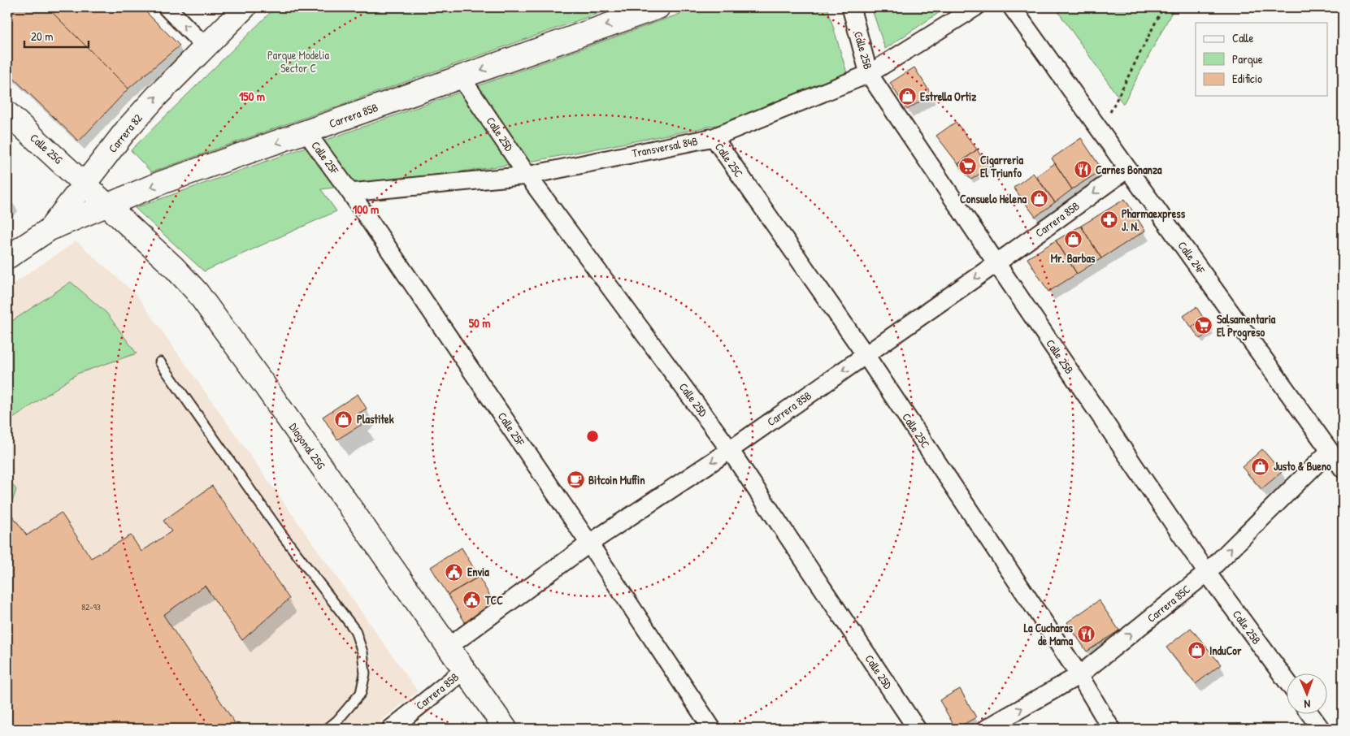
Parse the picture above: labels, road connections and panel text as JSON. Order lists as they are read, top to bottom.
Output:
{
  "streets": {
    "street": [
      "Calle 25B",
      "Carrera 85B",
      "Carrera 82",
      "Calle 25D",
      "Transversal 84B",
      "Calle 25G",
      "Calle 25F",
      "Calle 25C",
      "Calle 24F",
      "Diagonal 25G",
      "Carrera 85C"
    ]
  },
  "crossings": [
    ["Calle 25B", "Carrera 85B"],
    ["Calle 25B", "Transversal 84B"],
    ["Calle 25B", "Carrera 85C"],
    ["Carrera 85B", "Carrera 82"],
    ["Carrera 85B", "Calle 25D"],
    ["Carrera 85B", "Calle 25F"],
    ["Carrera 85B", "Calle 25C"],
    ["Carrera 85B", "Calle 24F"],
    ["Carrera 85B", "Diagonal 25G"],
    ["Carrera 82", "Calle 25G"],
    ["Carrera 82", "Diagonal 25G"],
    ["Calle 25D", "Transversal 84B"],
    ["Transversal 84B", "Calle 25F"],
    ["Transversal 84B", "Calle 25C"],
    ["Calle 25G", "Diagonal 25G"],
    ["Calle 25C", "Carrera 85C"],
    ["Calle 24F", "Carrera 85C"]
  ],
  "one_way": ["Carrera 85B", "Carrera 82", "Carrera 85C"],
  "parks": ["Parque Modelia Sector C"],
  "places": {
    "shop": [
      "Estrella Ortiz",
      "Consuelo Helena",
      "Mr. Barbas",
      "Plastitek",
      "Justo & Bueno",
      "InduCor"
    ],
    "supermarket": ["Cigarreria El Triunfo", "Salsamentaria El Progreso"],
    "restaurant": ["Carnes Bonanza", "La Cucharas de Mama"],
    "pharmacy": ["Pharmaexpress J. N."],
    "cafe": ["Bitcoin Muffin"],
    "public building": ["Envia", "TCC"]
  },
  "house_numbers": ["82-93"],
  "legend": ["Calle", "Parque", "Edificio"],
  "scale_bar": "20 m",
  "north": "bottom",
  "rings": ["150 m", "100 m", "50 m"]
}
